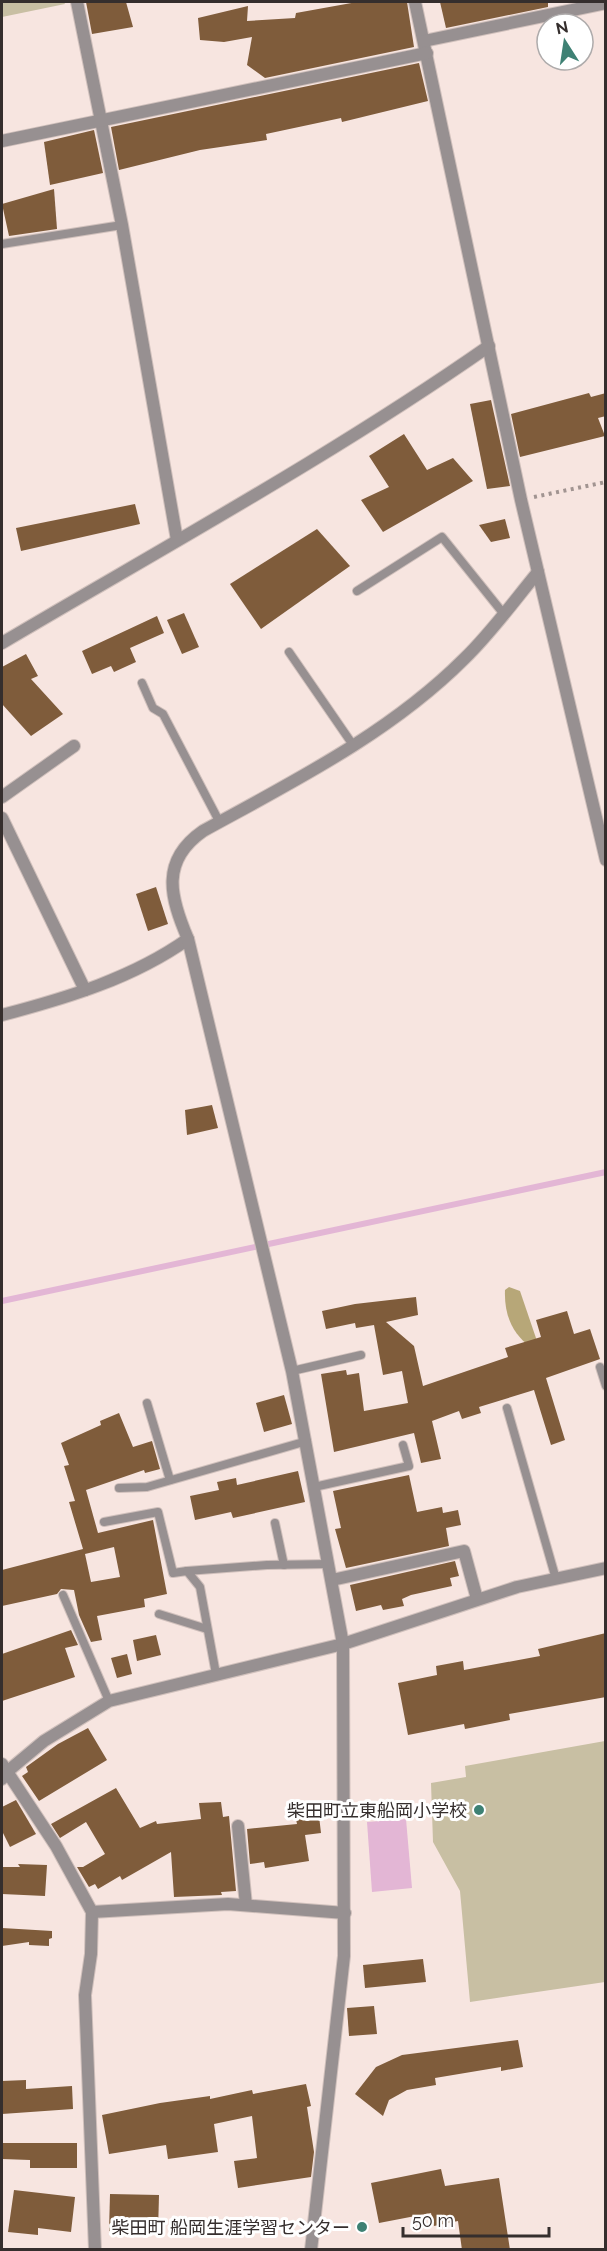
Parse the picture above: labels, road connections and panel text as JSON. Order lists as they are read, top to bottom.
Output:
{
  "places": ["柴田町立東船岡小学校", "柴田町 船岡生涯学習センター"],
  "scale_bar": "50 m",
  "north": "top"
}
